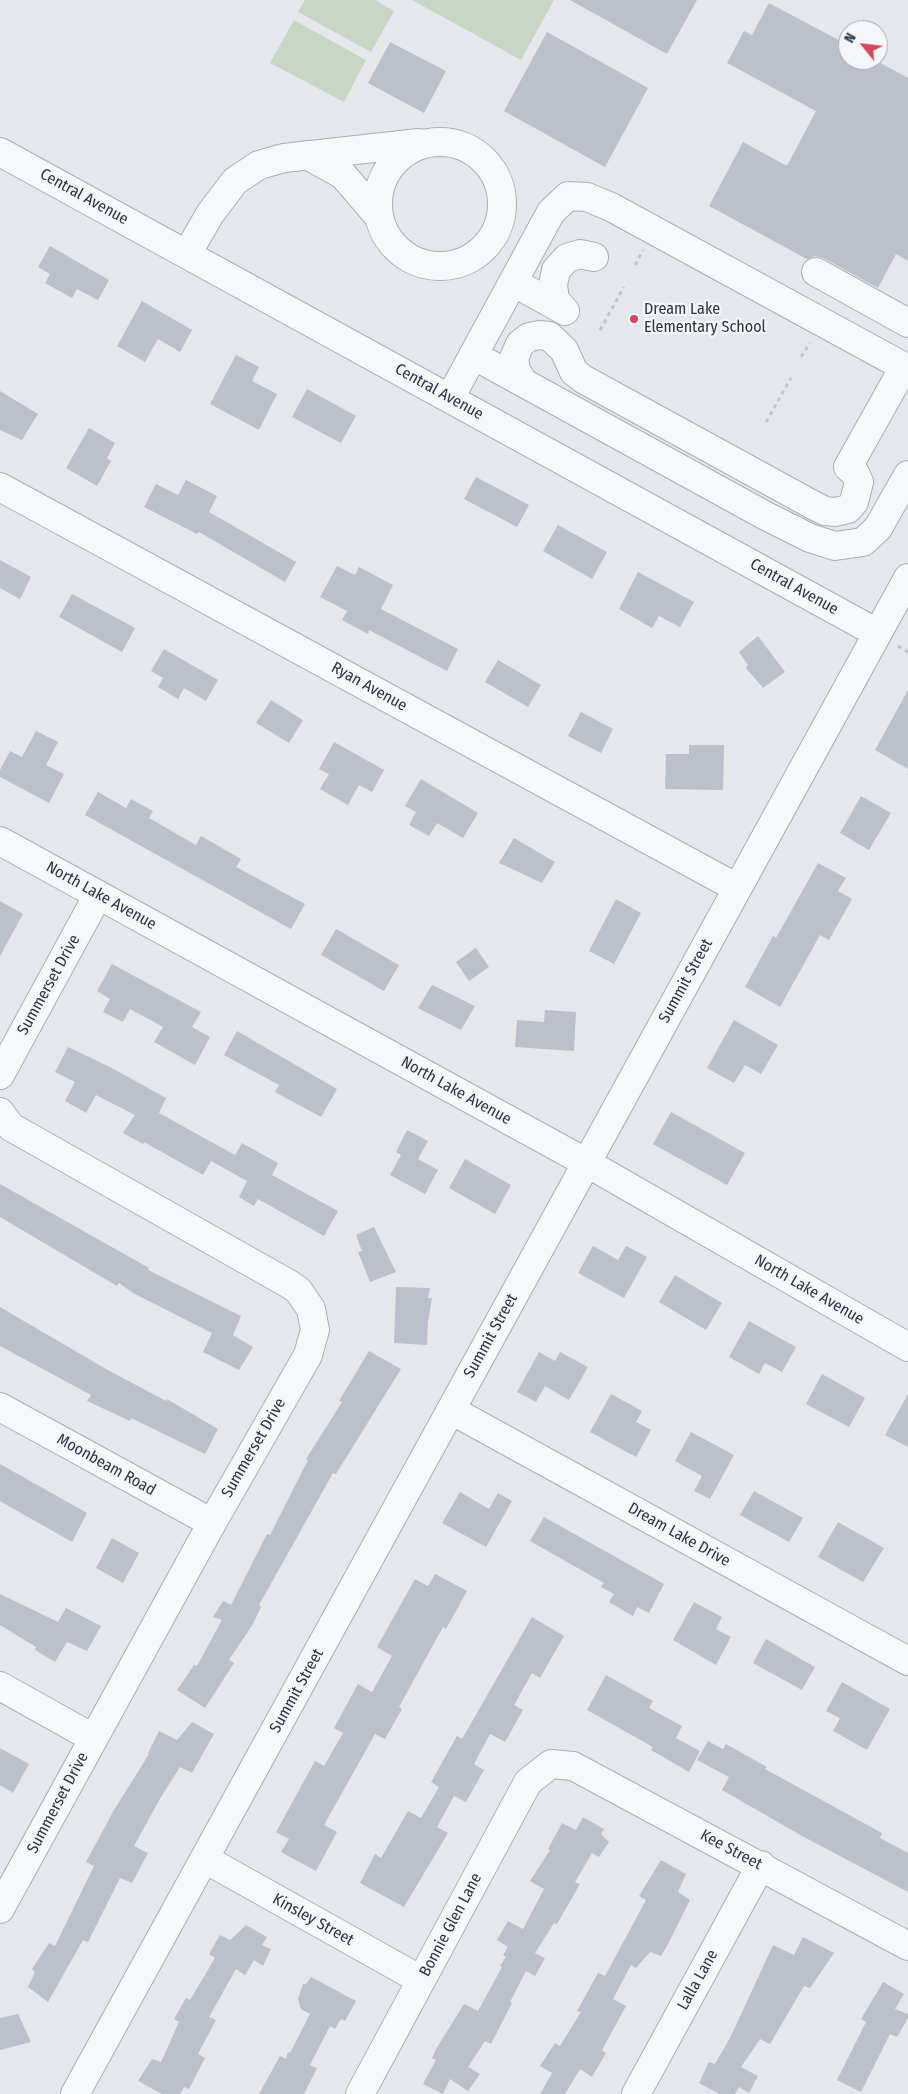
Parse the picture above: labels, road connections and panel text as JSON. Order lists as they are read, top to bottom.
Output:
{
  "streets": {
    "street": [
      "Central Avenue",
      "Ryan Avenue",
      "North Lake Avenue",
      "Summit Street",
      "Summerset Drive",
      "Moonbeam Road",
      "Dream Lake Drive",
      "Kee Street",
      "Kinsley Street",
      "Bonnie Glen Lane",
      "Lalla Lane"
    ]
  },
  "crossings": [
    ["Central Avenue", "Summit Street"],
    ["Ryan Avenue", "Summit Street"],
    ["North Lake Avenue", "Summit Street"],
    ["North Lake Avenue", "Summerset Drive"],
    ["Summit Street", "Dream Lake Drive"],
    ["Summit Street", "Kinsley Street"],
    ["Summerset Drive", "Moonbeam Road"],
    ["Kee Street", "Bonnie Glen Lane"],
    ["Kee Street", "Lalla Lane"],
    ["Kinsley Street", "Bonnie Glen Lane"]
  ],
  "places": ["Dream Lake Elementary School"],
  "north": "top left"
}
